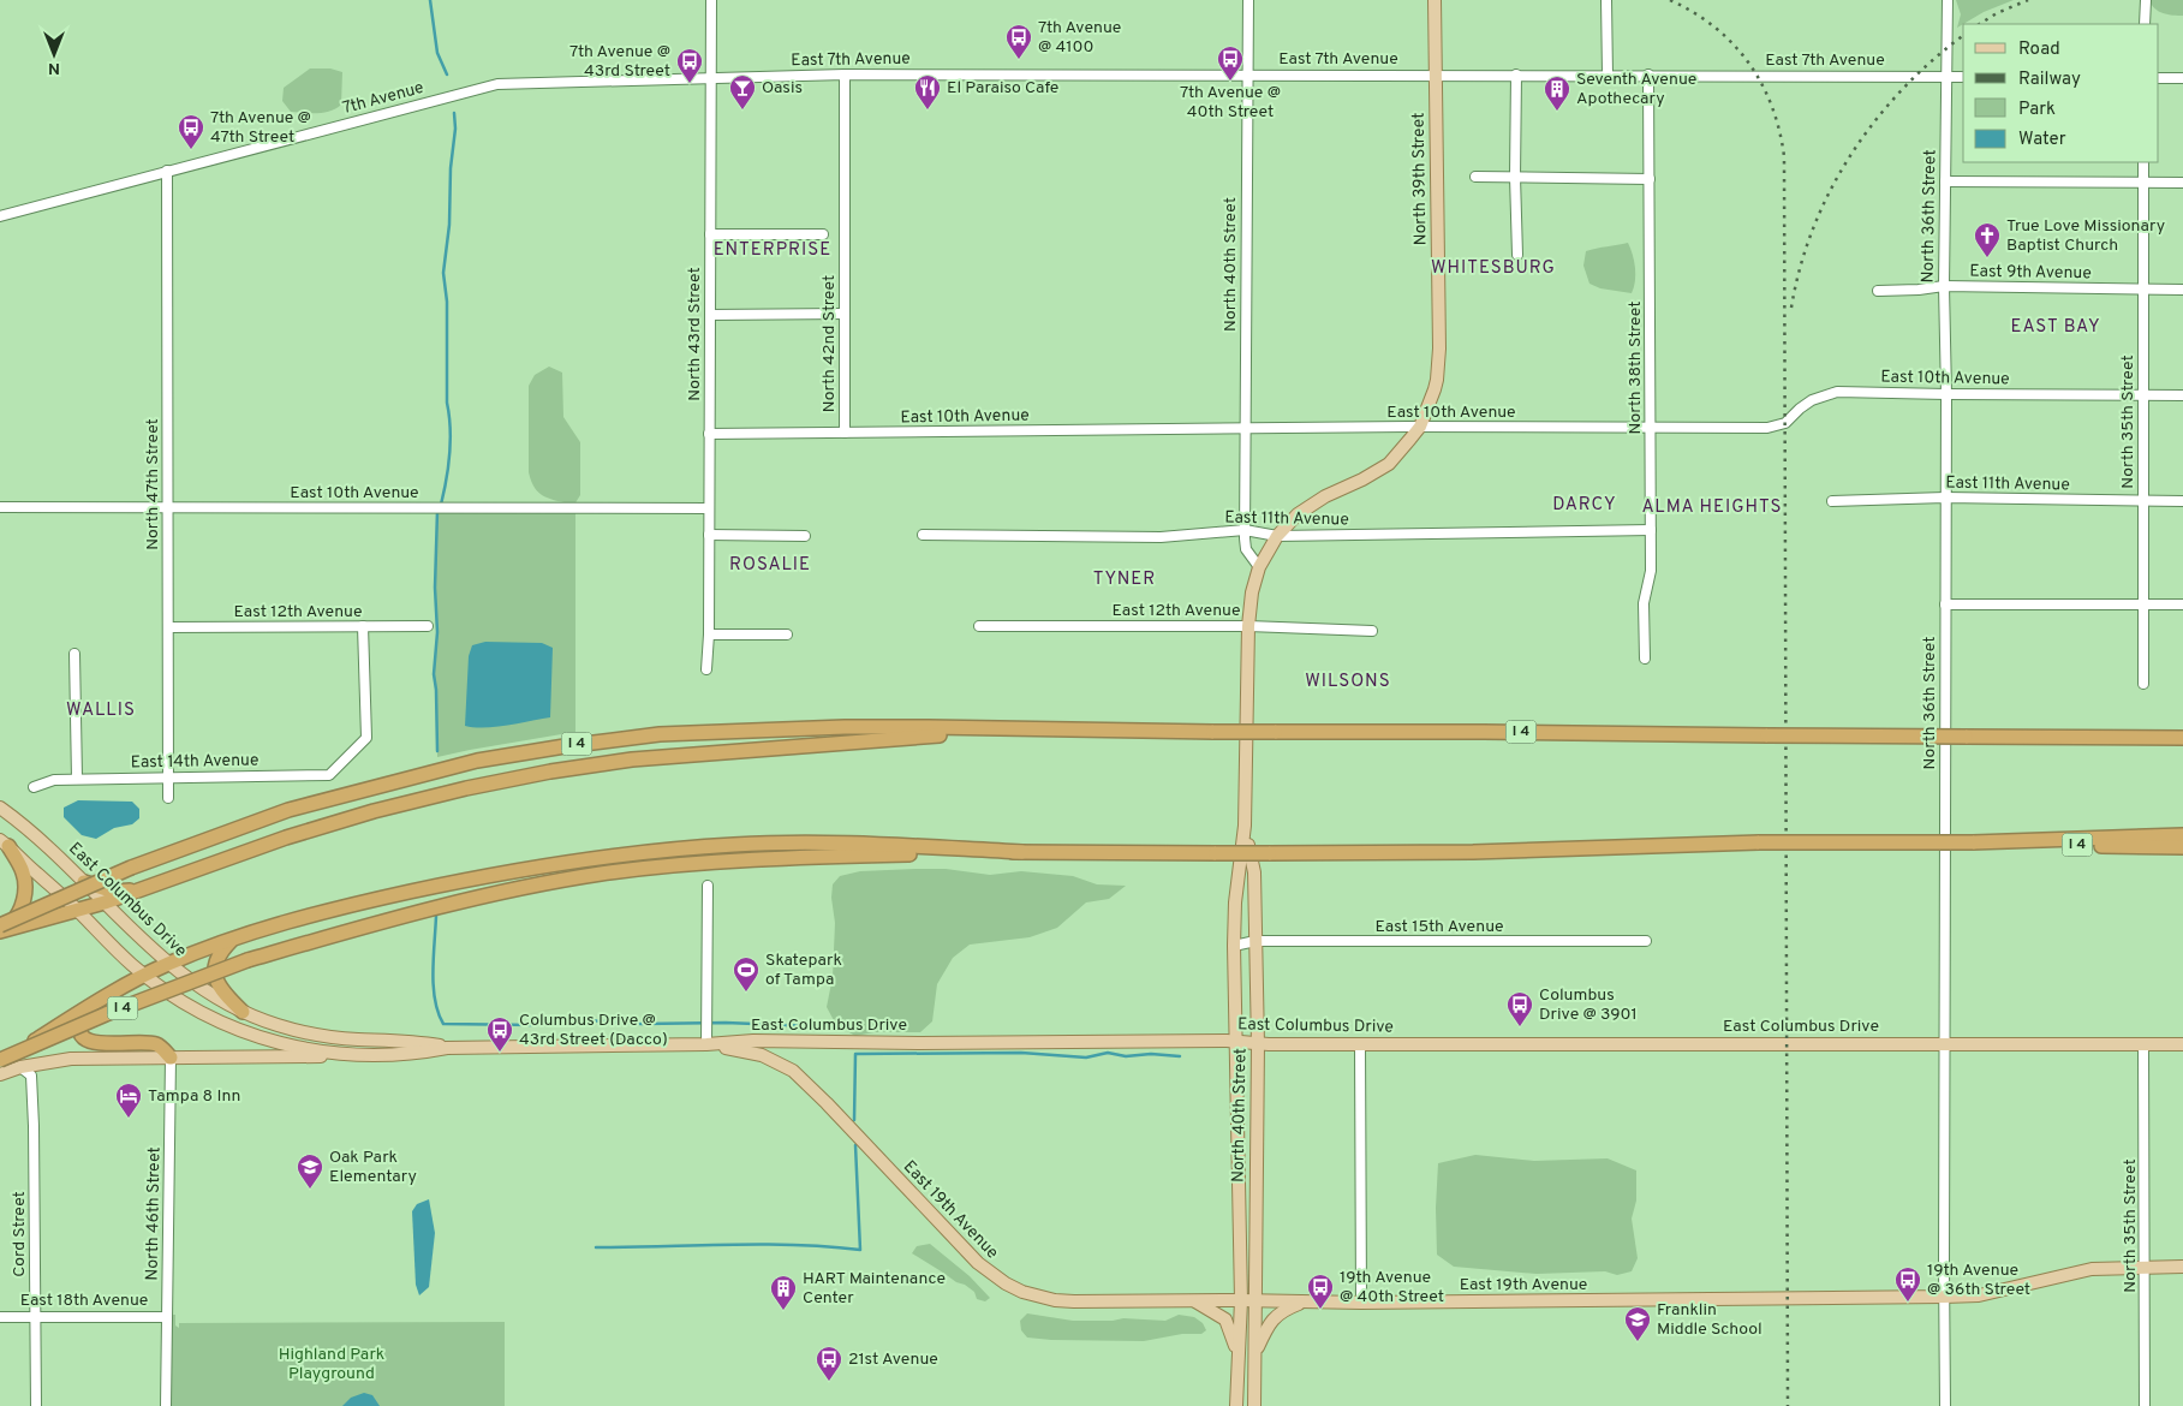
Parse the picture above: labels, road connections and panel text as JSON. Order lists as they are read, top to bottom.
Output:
{
  "streets": {
    "highway": ["I 4"],
    "main road": [
      "North 39th Street",
      "North 40th Street",
      "East Columbus Drive",
      "East 19th Avenue"
    ],
    "street": [
      "East 7th Avenue",
      "7th Avenue",
      "North 36th Street",
      "East 9th Avenue",
      "North 43rd Street",
      "North 42nd Street",
      "North 38th Street",
      "East 10th Avenue",
      "North 35th Street",
      "North 47th Street",
      "East 11th Avenue",
      "East 12th Avenue",
      "East 14th Avenue",
      "East 15th Avenue",
      "North 46th Street",
      "Cord Street",
      "East 18th Avenue"
    ]
  },
  "crossings": [
    ["East 7th Avenue", "7th Avenue"],
    ["East 7th Avenue", "North 39th Street"],
    ["East 7th Avenue", "North 36th Street"],
    ["East 7th Avenue", "North 40th Street"],
    ["East 7th Avenue", "North 43rd Street"],
    ["East 7th Avenue", "North 42nd Street"],
    ["East 7th Avenue", "North 38th Street"],
    ["7th Avenue", "North 43rd Street"],
    ["7th Avenue", "North 47th Street"],
    ["North 39th Street", "North 40th Street"],
    ["North 39th Street", "East 10th Avenue"],
    ["North 36th Street", "East 9th Avenue"],
    ["North 36th Street", "East 10th Avenue"],
    ["North 36th Street", "East 11th Avenue"],
    ["North 36th Street", "East Columbus Drive"],
    ["North 36th Street", "East 19th Avenue"],
    ["North 40th Street", "East 10th Avenue"],
    ["North 40th Street", "East 11th Avenue"],
    ["North 40th Street", "East 12th Avenue"],
    ["North 40th Street", "East Columbus Drive"],
    ["North 40th Street", "East 15th Avenue"],
    ["North 40th Street", "East 19th Avenue"],
    ["East 9th Avenue", "North 35th Street"],
    ["North 43rd Street", "East 10th Avenue"],
    ["North 42nd Street", "East 10th Avenue"],
    ["North 38th Street", "East 10th Avenue"],
    ["North 38th Street", "East 11th Avenue"],
    ["East 10th Avenue", "North 35th Street"],
    ["East 10th Avenue", "North 47th Street"],
    ["North 35th Street", "East 11th Avenue"],
    ["North 35th Street", "East Columbus Drive"],
    ["North 35th Street", "East 19th Avenue"],
    ["North 47th Street", "East 12th Avenue"],
    ["North 47th Street", "East 14th Avenue"],
    ["East 12th Avenue", "East 14th Avenue"],
    ["East Columbus Drive", "East 19th Avenue"],
    ["North 46th Street", "East 18th Avenue"],
    ["Cord Street", "East 18th Avenue"]
  ],
  "districts": [
    "ENTERPRISE",
    "WHITESBURG",
    "EAST BAY",
    "DARCY",
    "ALMA HEIGHTS",
    "ROSALIE",
    "TYNER",
    "WILSONS",
    "WALLIS"
  ],
  "parks": ["Highland Park Playground"],
  "places": {
    "bus stop": [
      "7th Avenue @ 4100",
      "7th Avenue @ 40th Street",
      "7th Avenue @ 43rd Street",
      "7th Avenue @ 47th Street",
      "Columbus Drive @ 3901",
      "Columbus Drive @ 43rd Street (Dacco)",
      "19th Avenue @ 36th Street",
      "19th Avenue @ 40th Street",
      "21st Avenue"
    ],
    "bar": ["Oasis"],
    "restaurant": ["El Paraiso Cafe"],
    "building": ["Seventh Avenue Apothecary", "HART Maintenance Center"],
    "church": ["True Love Missionary Baptist Church"],
    "sports": ["Skatepark of Tampa"],
    "hotel": ["Tampa 8 Inn"],
    "school or university": ["Oak Park Elementary", "Franklin Middle School"]
  },
  "legend": [
    "Road",
    "Railway",
    "Park",
    "Water"
  ],
  "north": "bottom"
}
